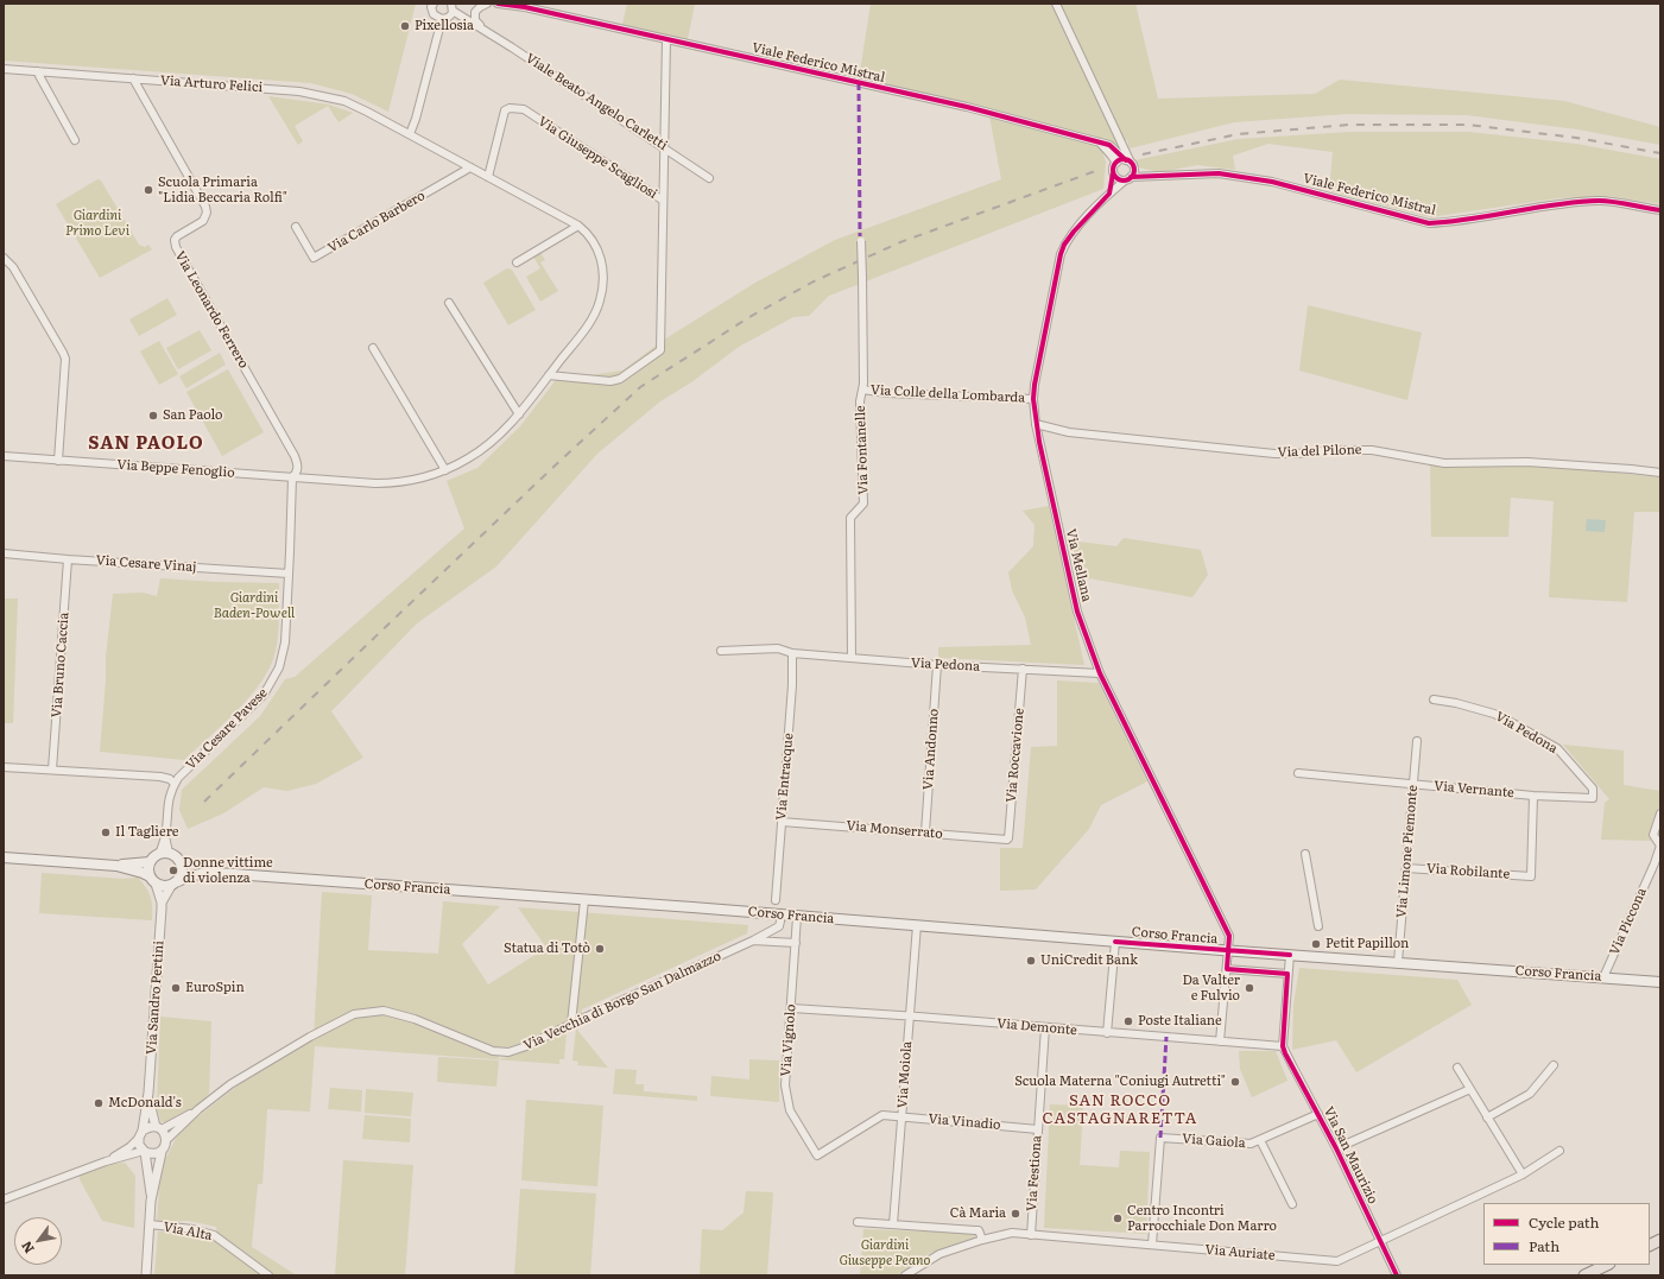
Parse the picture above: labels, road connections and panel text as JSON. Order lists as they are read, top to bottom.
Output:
{
  "streets": {
    "main road": ["Corso Francia"],
    "street": [
      "Viale Federico Mistral",
      "Via Arturo Felici",
      "Viale Beato Angelo Carletti",
      "Via Giuseppe Scagliosi",
      "Via Carlo Barbero",
      "Via Leonardo Ferrero",
      "Via Colle della Lombarda",
      "Via Fontanelle",
      "Via del Pilone",
      "Via Beppe Fenoglio",
      "Via Cesare Vinaj",
      "Via Mellana",
      "Via Bruno Caccia",
      "Via Pedona",
      "Via Cesare Pavese",
      "Via Andonno",
      "Via Roccavione",
      "Via Entracque",
      "Via Vernante",
      "Via Monserrato",
      "Via Limone Piemonte",
      "Via Robilante",
      "Via Piccona",
      "Via Sandro Pertini",
      "Via Vecchia di Borgo San Dalmazzo",
      "Via Demonte",
      "Via Vignolo",
      "Via Moiola",
      "Via Vinadio",
      "Via Gaiola",
      "Via San Maurizio",
      "Via Festiona",
      "Via Alta",
      "Via Auriate"
    ]
  },
  "crossings": [
    ["Viale Federico Mistral", "Via Mellana"],
    ["Via Arturo Felici", "Via Leonardo Ferrero"],
    ["Via Leonardo Ferrero", "Via Beppe Fenoglio"],
    ["Via Leonardo Ferrero", "Via Cesare Pavese"],
    ["Via Colle della Lombarda", "Via Fontanelle"],
    ["Via Colle della Lombarda", "Via Mellana"],
    ["Via Fontanelle", "Via Pedona"],
    ["Via del Pilone", "Via Mellana"],
    ["Via Beppe Fenoglio", "Via Cesare Pavese"],
    ["Via Cesare Vinaj", "Via Bruno Caccia"],
    ["Via Cesare Vinaj", "Via Cesare Pavese"],
    ["Via Mellana", "Via Pedona"],
    ["Via Mellana", "Corso Francia"],
    ["Via Mellana", "Via Demonte"],
    ["Via Pedona", "Via Andonno"],
    ["Via Pedona", "Via Roccavione"],
    ["Via Pedona", "Via Entracque"],
    ["Via Pedona", "Via Vernante"],
    ["Via Pedona", "Via Robilante"],
    ["Via Cesare Pavese", "Corso Francia"],
    ["Via Cesare Pavese", "Via Sandro Pertini"],
    ["Via Andonno", "Via Monserrato"],
    ["Via Roccavione", "Via Monserrato"],
    ["Via Entracque", "Via Monserrato"],
    ["Via Vernante", "Via Limone Piemonte"],
    ["Via Vernante", "Via Robilante"],
    ["Via Limone Piemonte", "Via Robilante"],
    ["Via Limone Piemonte", "Corso Francia"],
    ["Corso Francia", "Via Piccona"],
    ["Corso Francia", "Via Sandro Pertini"],
    ["Corso Francia", "Via Vecchia di Borgo San Dalmazzo"],
    ["Corso Francia", "Via Vignolo"],
    ["Corso Francia", "Via Moiola"],
    ["Via Sandro Pertini", "Via Vecchia di Borgo San Dalmazzo"],
    ["Via Demonte", "Via Vignolo"],
    ["Via Demonte", "Via Moiola"],
    ["Via Demonte", "Via San Maurizio"],
    ["Via Demonte", "Via Festiona"],
    ["Via Vignolo", "Via Vinadio"],
    ["Via Moiola", "Via Vinadio"],
    ["Via Vinadio", "Via Festiona"],
    ["Via Gaiola", "Via San Maurizio"],
    ["Via Gaiola", "Via Auriate"],
    ["Via San Maurizio", "Via Auriate"],
    ["Via Festiona", "Via Auriate"]
  ],
  "districts": ["SAN PAOLO", "SAN ROCCO CASTAGNARETTA"],
  "parks": ["Giardini Primo Levi", "Giardini Baden-Powell", "Giardini Giuseppe Peano"],
  "places": [
    "Pixellosia",
    "Scuola Primaria \"Lidia Beccaria Rolfi\"",
    "San Paolo",
    "Il Tagliere",
    "Donne vittime di violenza",
    "Petit Papillon",
    "Statua di Totò",
    "UniCredit Bank",
    "EuroSpin",
    "Da Valter e Fulvio",
    "Poste Italiane",
    "Scuola Materna \"Coniugi Autretti\"",
    "McDonald's",
    "Cà Maria",
    "Centro Incontri Parrocchiale Don Marro"
  ],
  "legend": ["Cycle path", "Path"],
  "north": "bottom left"
}
